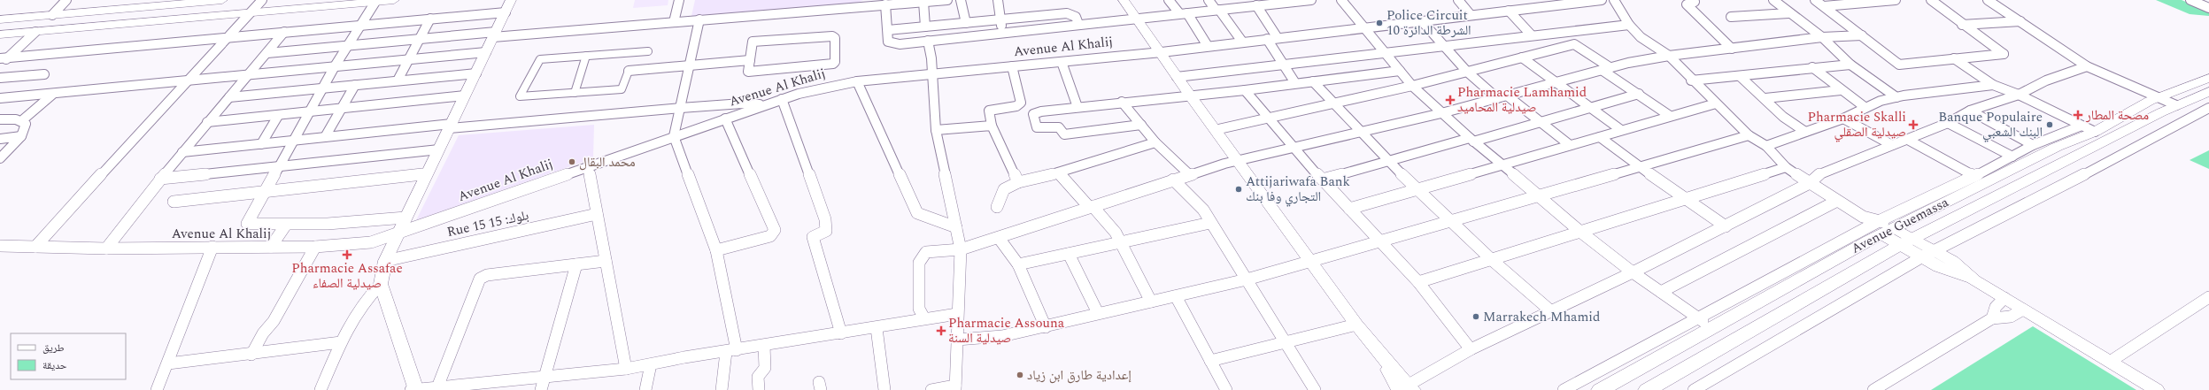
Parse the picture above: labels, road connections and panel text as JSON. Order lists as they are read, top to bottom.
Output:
{
  "streets": {
    "main road": ["Avenue Guemassa"],
    "street": ["Avenue Al Khalij", "Rue 15 بلوك: 15"]
  },
  "places": {
    "other": [
      "Police Circuit 10 الشرطة الدائرة",
      "Banque Populaire البنك الشعبي",
      "محمد البقال",
      "Attijariwafa Bank التجاري وفا بنك",
      "Marrakech Mhamid",
      "إعدادية طارق ابن زياد"
    ],
    "health": [
      "Pharmacie Lamhamid صيدلية المحاميد",
      "مصحة المطار",
      "Pharmacie Skalli صيدلية الصقلي",
      "Pharmacie Assafae صيدلية الصفاء",
      "Pharmacie Assouna صيدلية السنة"
    ]
  },
  "legend": ["طريق", "حديقة"]
}
